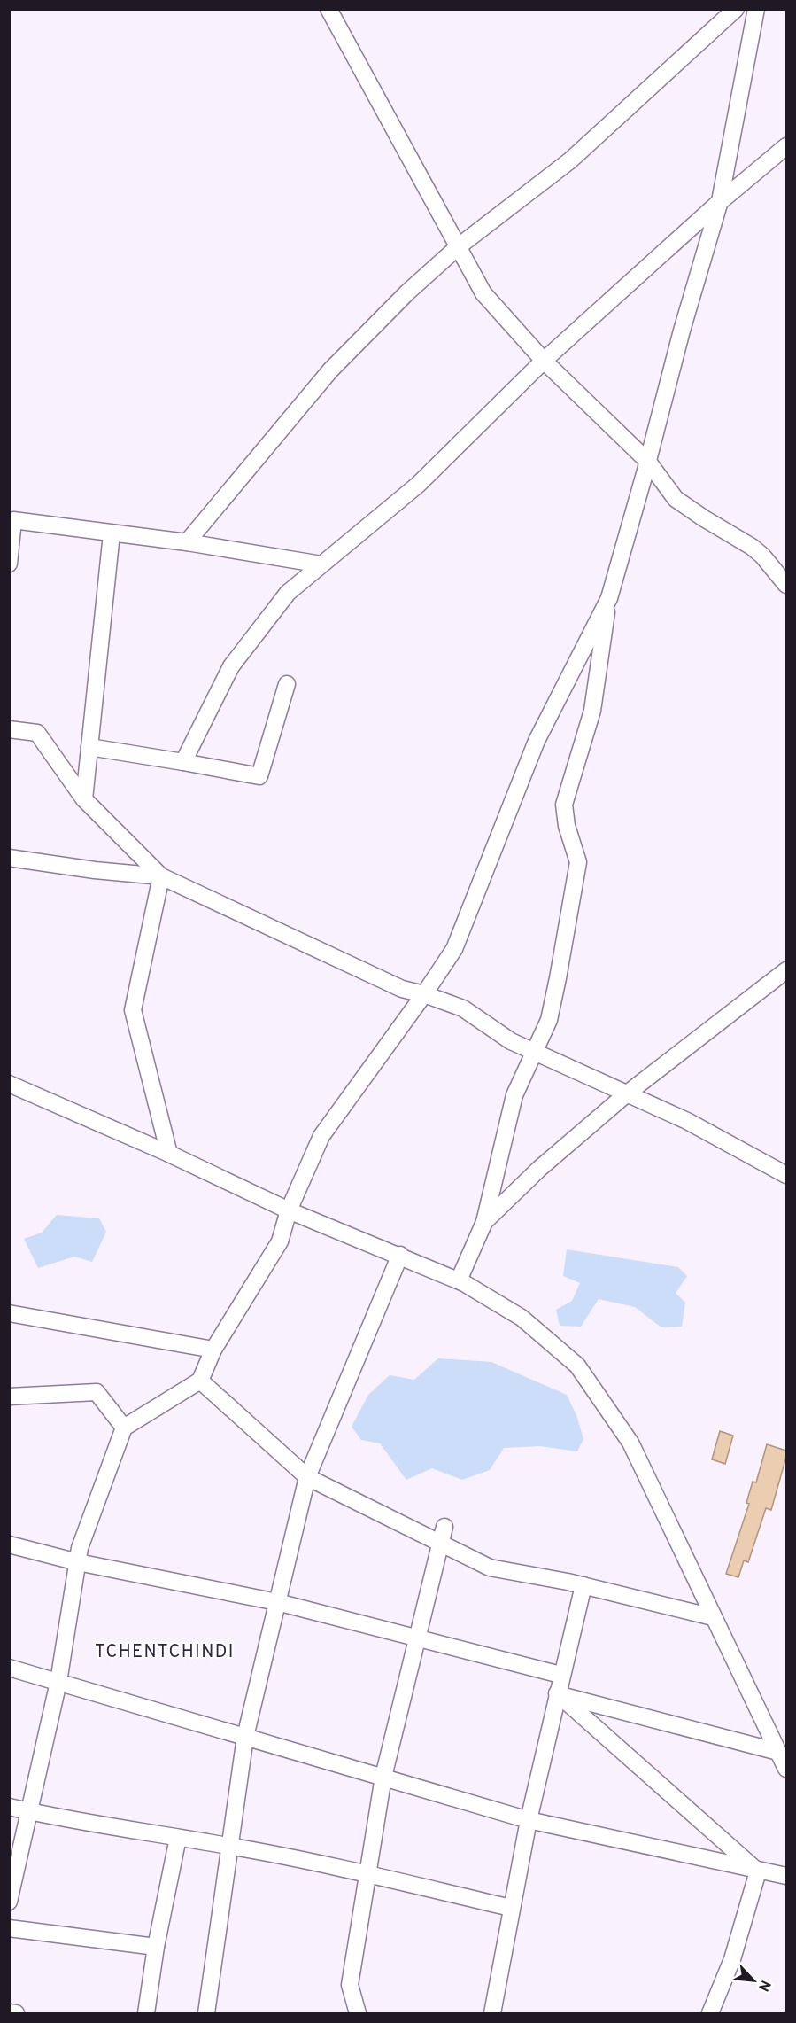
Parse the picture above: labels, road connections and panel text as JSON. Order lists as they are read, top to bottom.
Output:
{
  "districts": ["TCHENTCHINDI"],
  "north": "bottom right"
}
